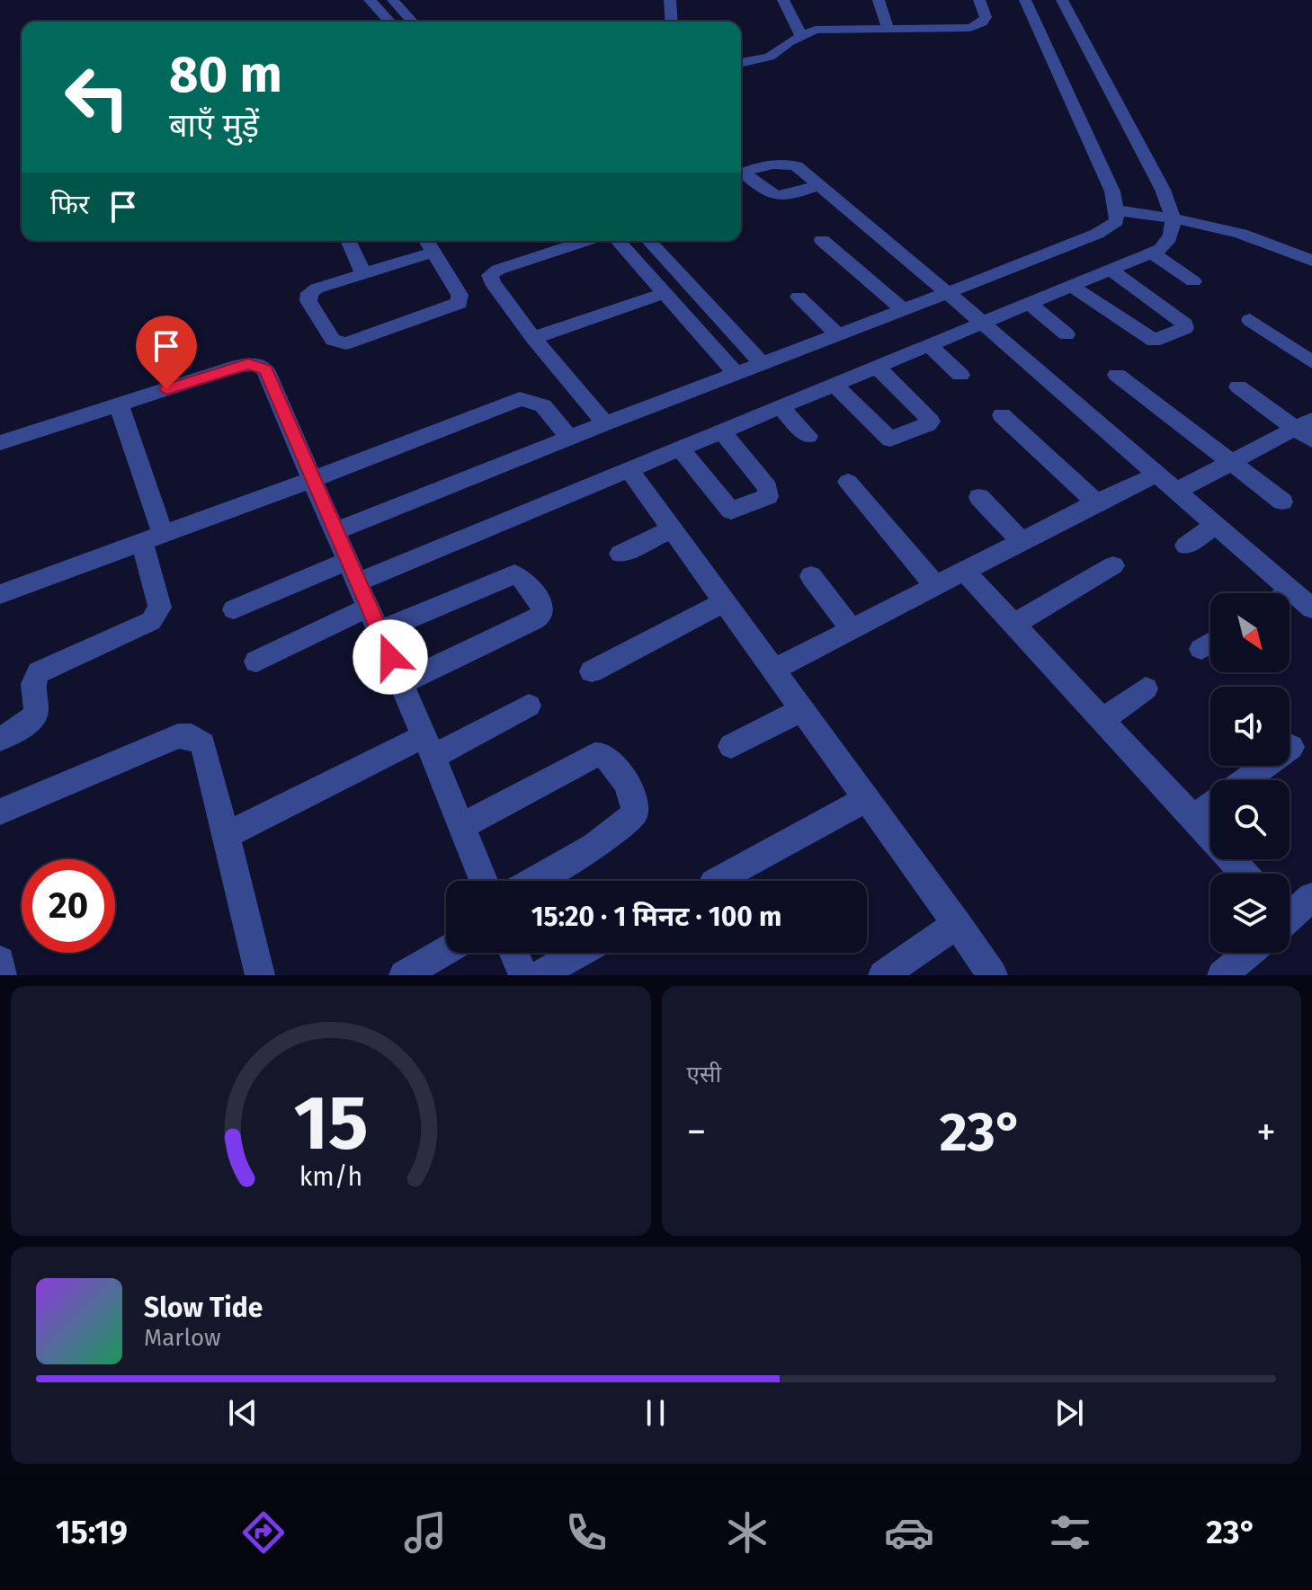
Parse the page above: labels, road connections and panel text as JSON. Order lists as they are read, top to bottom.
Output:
{
  "north": "bottom right",
  "page": {
    "turn": ["80 m", "बाएँ मुड़ें"],
    "then": "फिर",
    "limit": "20",
    "trip": "15:20 · 1 मिनट · 100 m",
    "tile": "एसी",
    "heat": ["−", "23°", "+"],
    "song": ["Slow Tide", "Marlow"],
    "tabs": ["15:19", "23°"],
    "gauge": ["15", "km/h"]
  }
}
